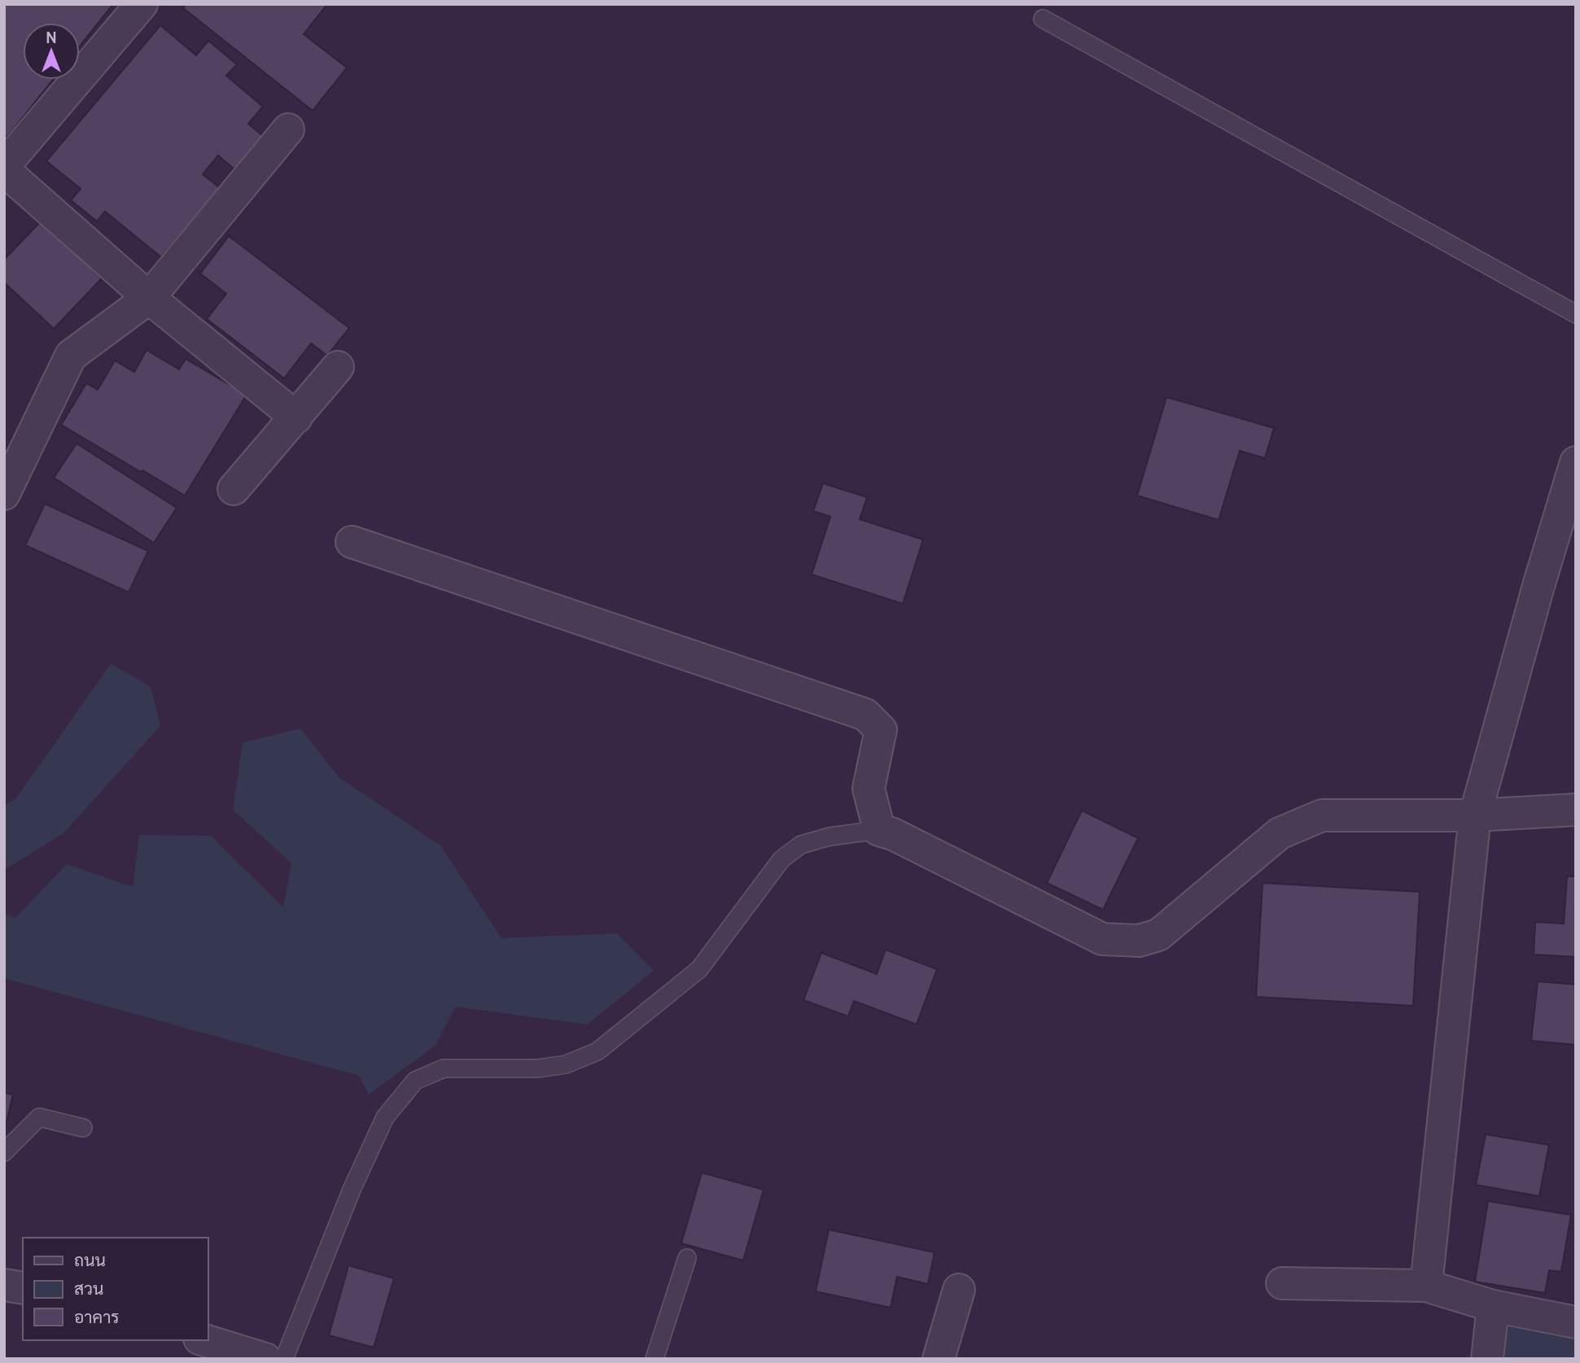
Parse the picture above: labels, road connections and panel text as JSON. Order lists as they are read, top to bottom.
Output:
{
  "legend": ["ถนน", "สวน", "อาคาร"],
  "north": "top"
}
